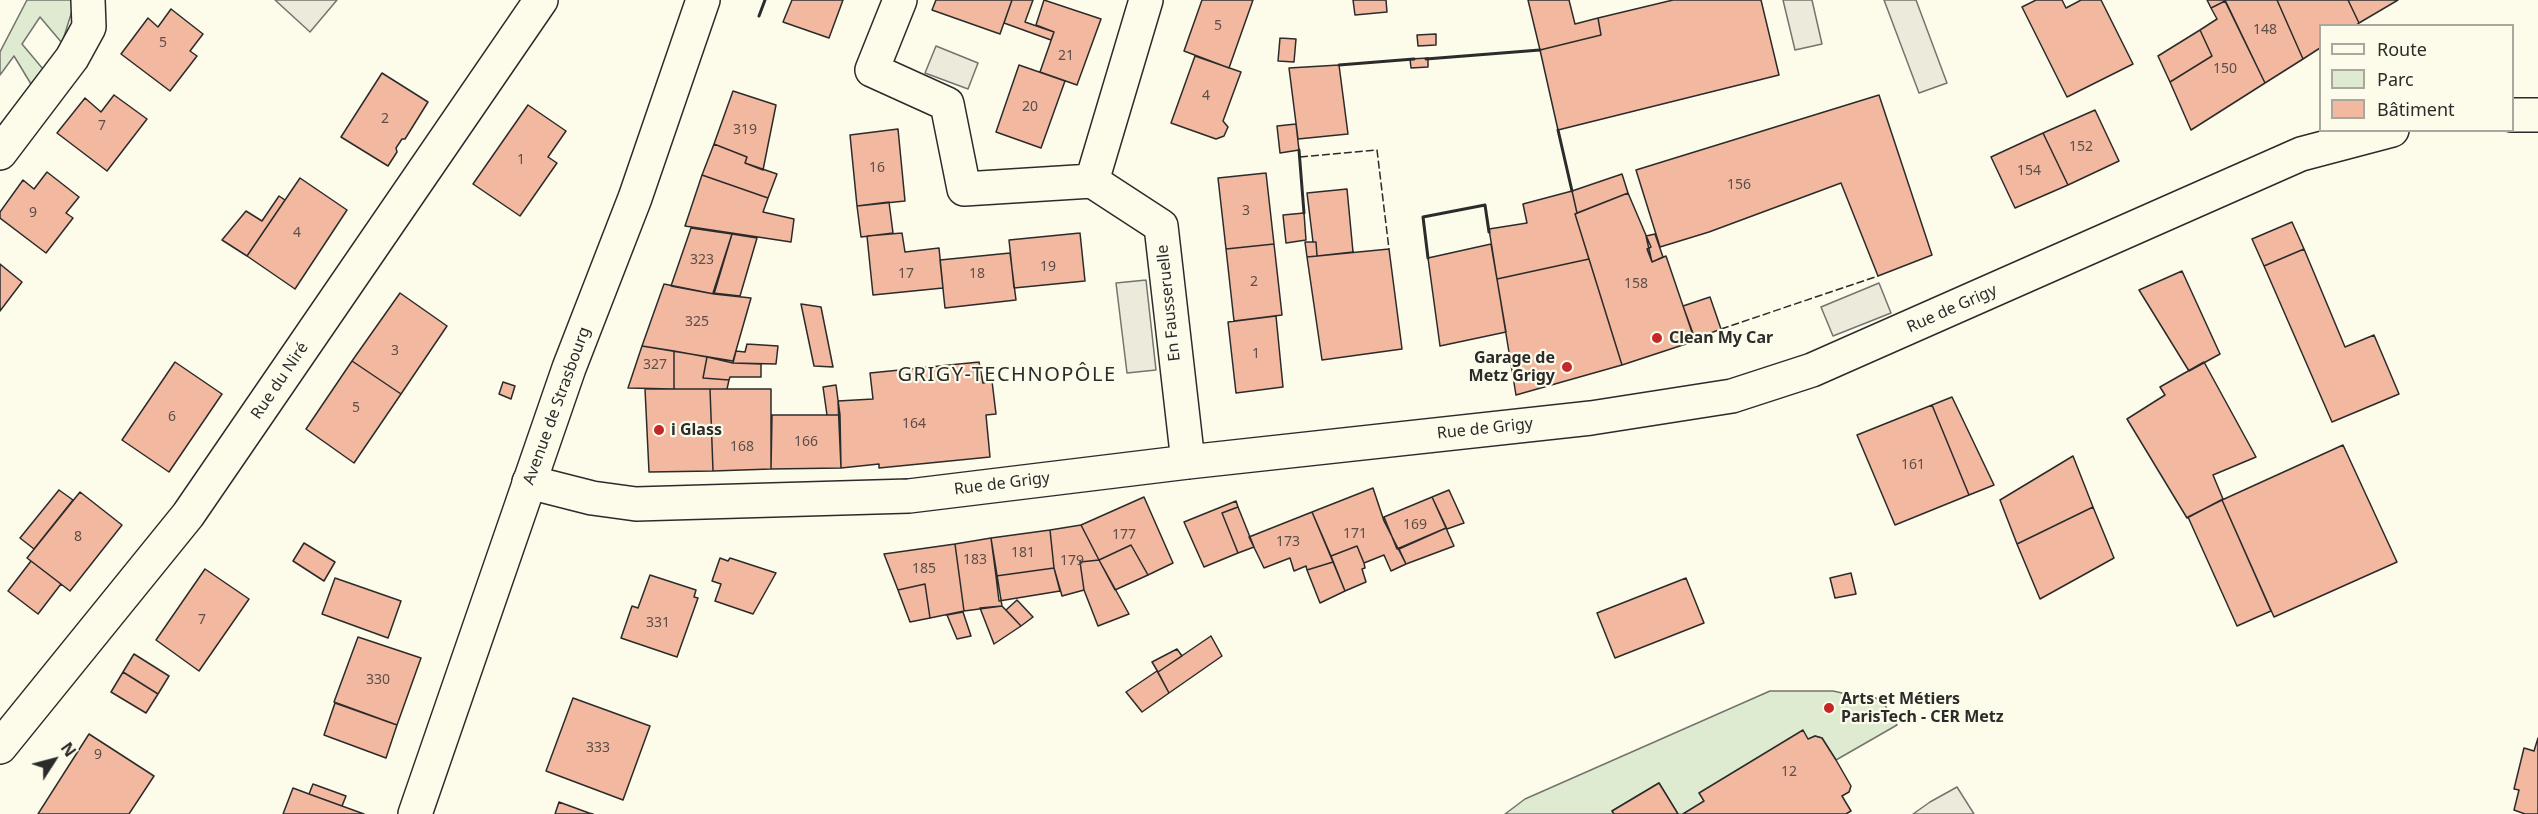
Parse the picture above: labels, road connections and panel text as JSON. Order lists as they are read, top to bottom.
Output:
{
  "streets": {
    "street": [
      "En Fausseruelle",
      "Rue de Grigy",
      "Rue du Niré",
      "Avenue de Strasbourg"
    ]
  },
  "crossings": [
    ["En Fausseruelle", "Rue de Grigy"],
    ["Rue de Grigy", "Avenue de Strasbourg"]
  ],
  "districts": ["GRIGY-TECHNOPÔLE"],
  "places": [
    "Clean My Car",
    "Garage de Metz Grigy",
    "i Glass",
    "Arts et Métiers ParisTech - CER Metz"
  ],
  "house_numbers": [
    "5",
    "148",
    "5",
    "21",
    "150",
    "4",
    "20",
    "2",
    "7",
    "319",
    "152",
    "1",
    "16",
    "154",
    "156",
    "3",
    "9",
    "4",
    "323",
    "19",
    "17",
    "18",
    "2",
    "158",
    "325",
    "3",
    "1",
    "327",
    "5",
    "6",
    "164",
    "166",
    "168",
    "161",
    "169",
    "171",
    "177",
    "8",
    "173",
    "181",
    "183",
    "179",
    "185",
    "7",
    "331",
    "330",
    "333",
    "9",
    "12"
  ],
  "legend": ["Route", "Parc", "Bâtiment"],
  "north": "top right"
}
